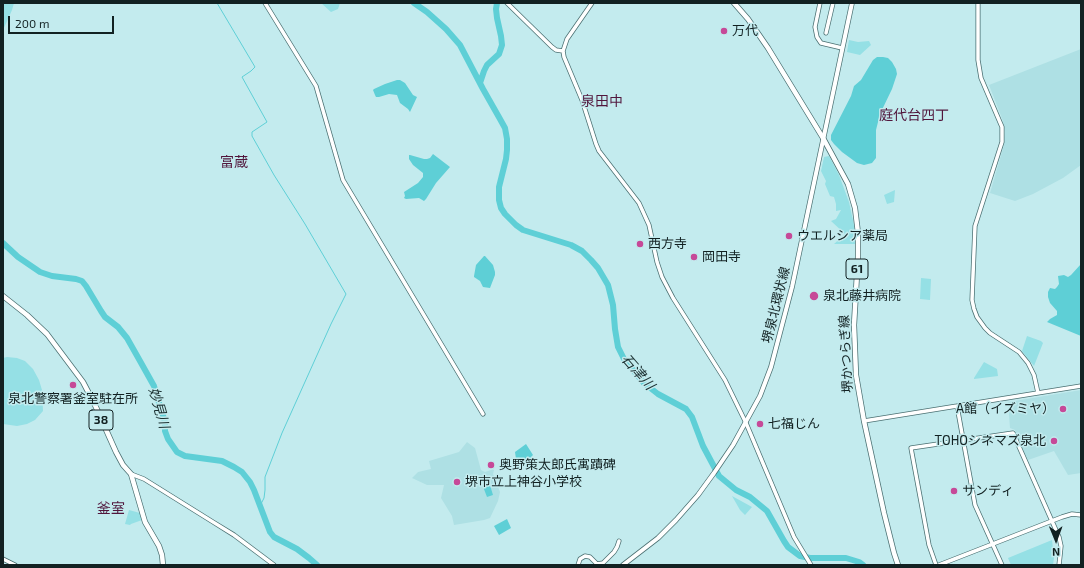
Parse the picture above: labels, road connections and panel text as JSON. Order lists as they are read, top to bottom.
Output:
{
  "streets": {
    "main road": [
      "61",
      "堺泉北環状線",
      "堺かつらぎ線",
      "38"
    ]
  },
  "crossings": [
    ["堺泉北環状線", "堺かつらぎ線"]
  ],
  "districts": [
    "泉田中",
    "庭代台四丁",
    "富蔵",
    "釜室"
  ],
  "water": ["石津川", "妙見川"],
  "places": [
    "万代",
    "ウエルシア薬局",
    "西方寺",
    "岡田寺",
    "泉北藤井病院",
    "泉北警察署釜室駐在所",
    "A館（イズミヤ）",
    "七福じん",
    "TOHOシネマズ泉北",
    "奥野策太郎氏寓蹟碑",
    "堺市立上神谷小学校",
    "サンディ"
  ],
  "scale_bar": "200 m",
  "north": "bottom"
}
